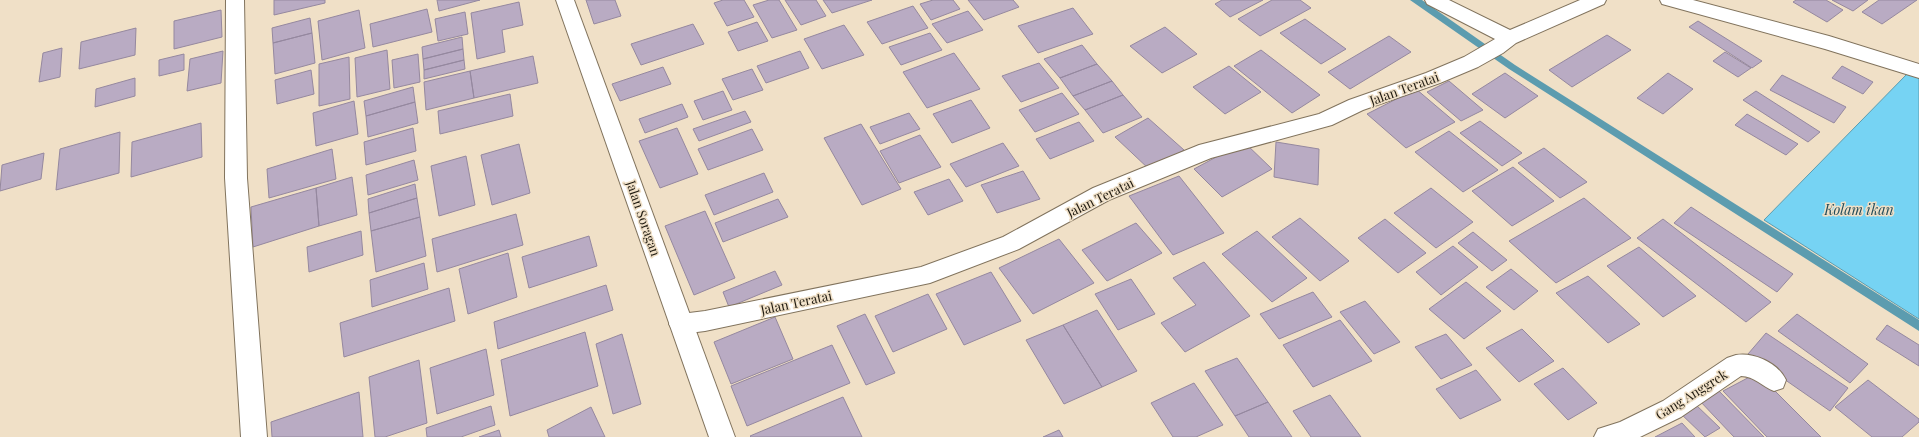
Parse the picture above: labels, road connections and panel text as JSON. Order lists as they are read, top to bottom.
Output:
{
  "streets": {
    "street": ["Jalan Teratai", "Jalan Soragan", "Gang Anggrek"]
  },
  "crossings": [
    ["Jalan Teratai", "Jalan Soragan"]
  ],
  "water": ["Kolam ikan"]
}
